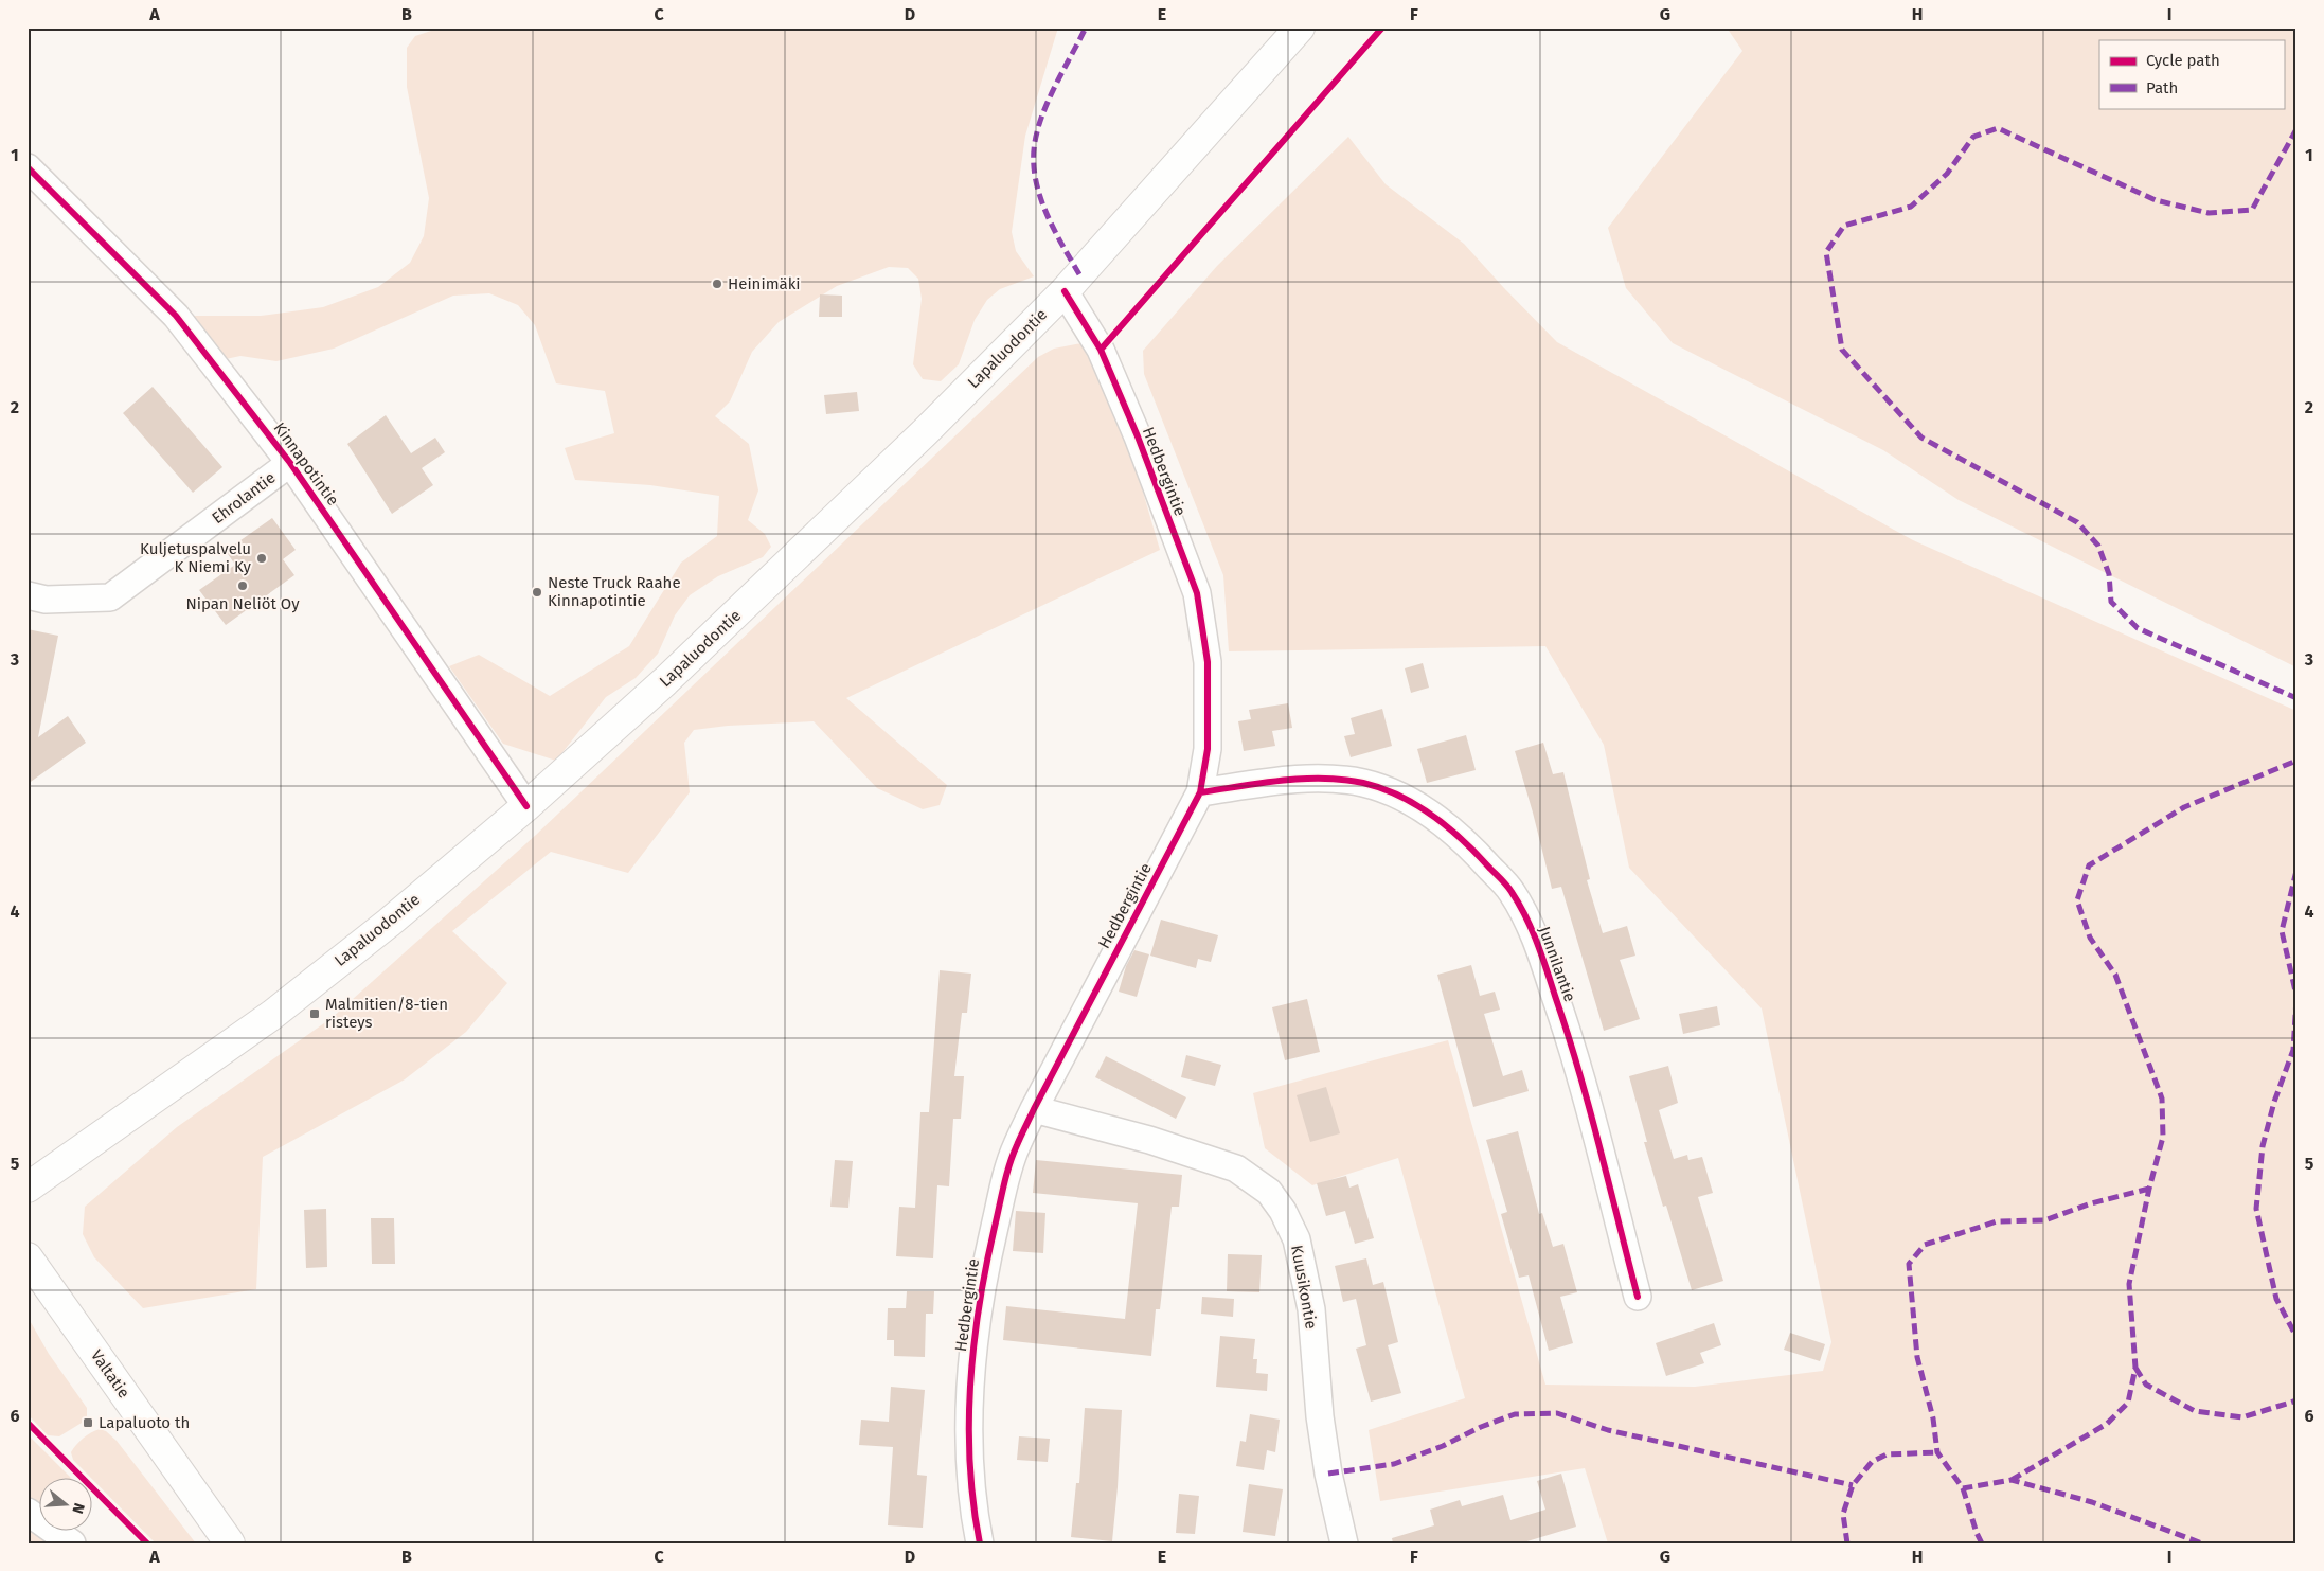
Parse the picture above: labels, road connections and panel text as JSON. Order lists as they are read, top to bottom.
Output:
{
  "streets": {
    "main road": ["Lapaluodontie", "Valtatie"],
    "street": [
      "Kinnapotintie",
      "Hedbergintie",
      "Ehrolantie",
      "Junnilantie",
      "Kuusikontie"
    ]
  },
  "crossings": [
    ["Lapaluodontie", "Kinnapotintie"],
    ["Lapaluodontie", "Hedbergintie"],
    ["Kinnapotintie", "Ehrolantie"],
    ["Hedbergintie", "Junnilantie"],
    ["Hedbergintie", "Kuusikontie"]
  ],
  "places": {
    "other": [
      "Heinimäki",
      "Kuljetuspalvelu K Niemi Ky",
      "Nipan Neliöt Oy",
      "Neste Truck Raahe Kinnapotintie"
    ],
    "transit": ["Malmitien/8-tien risteys", "Lapaluoto th"]
  },
  "legend": ["Cycle path", "Path"],
  "north": "right",
  "grid": {
    "columns": [
      "A",
      "B",
      "C",
      "D",
      "E",
      "F",
      "G",
      "H",
      "I"
    ],
    "rows": [
      "1",
      "2",
      "3",
      "4",
      "5",
      "6"
    ]
  }
}
